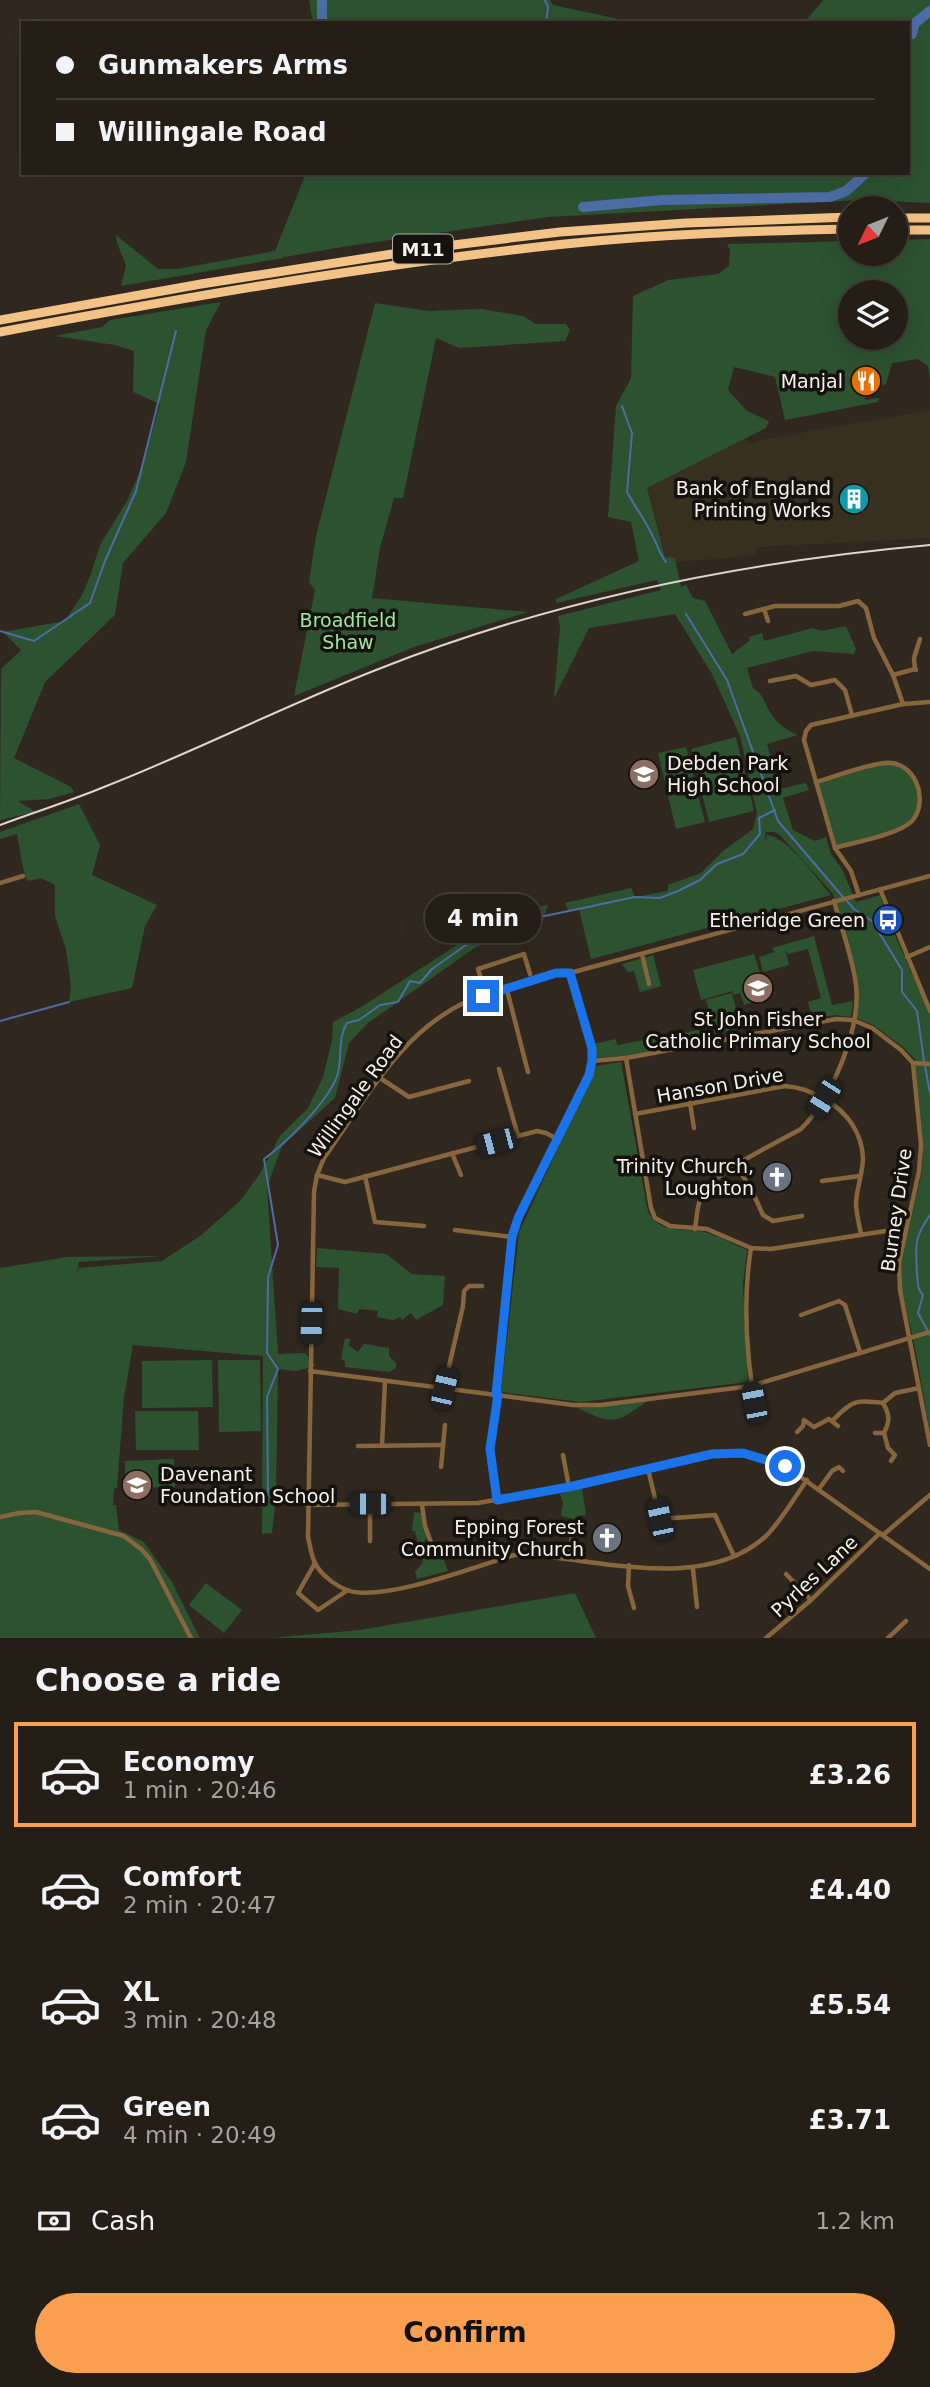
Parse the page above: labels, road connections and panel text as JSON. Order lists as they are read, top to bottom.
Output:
{
  "streets": {
    "highway": ["M11"],
    "street": [
      "Hanson Drive",
      "Willingale Road",
      "Burney Drive",
      "Pyrles Lane"
    ]
  },
  "parks": ["Broadfield Shaw"],
  "places": {
    "restaurant": ["Manjal"],
    "building": ["Bank of England Printing Works"],
    "school or university": ["Debden Park High School", "St John Fisher Catholic Primary School", "Davenant Foundation School"],
    "bus stop": ["Etheridge Green"],
    "church": ["Trinity Church, Loughton", "Epping Forest Community Church"]
  },
  "north": "bottom left",
  "page": {
    "banner": ["Gunmakers Arms", "Willingale Road"],
    "bubble": "4 min",
    "heading": "Choose a ride",
    "list": [
      {
        "name": "Economy",
        "note": "1 min · 20:46",
        "value": "£3.26"
      },
      {
        "name": "Comfort",
        "note": "2 min · 20:47",
        "value": "£4.40"
      },
      {
        "name": "XL",
        "note": "3 min · 20:48",
        "value": "£5.54"
      },
      {
        "name": "Green",
        "note": "4 min · 20:49",
        "value": "£3.71"
      }
    ],
    "pay": ["Cash", "1.2 km"],
    "buttons": "Confirm"
  }
}
